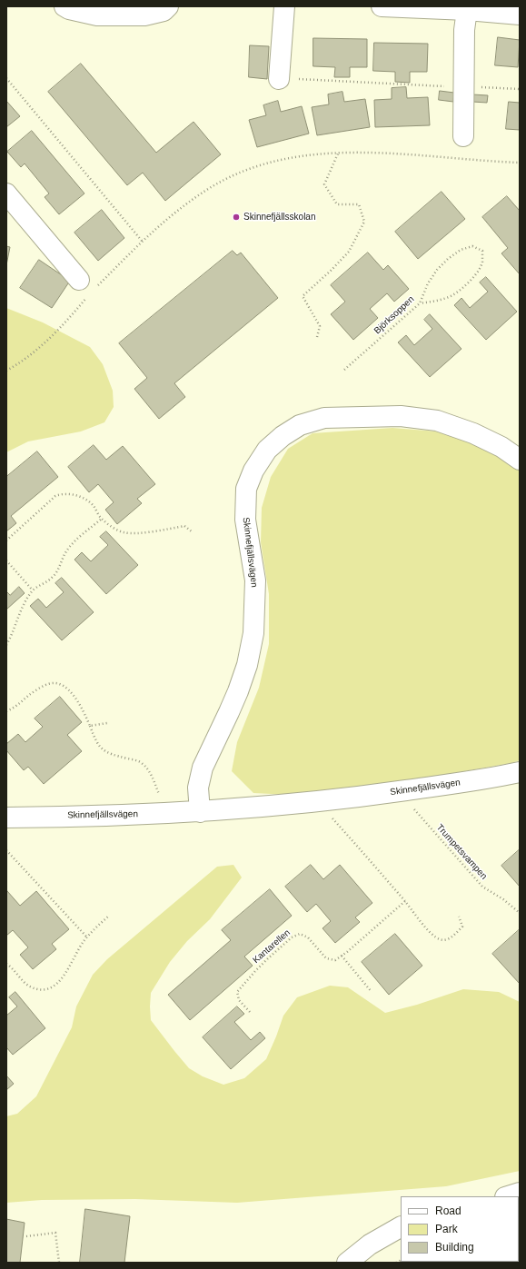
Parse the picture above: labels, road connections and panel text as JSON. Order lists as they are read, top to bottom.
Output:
{
  "streets": {
    "street": ["Skinnefjällsvägen"],
    "path": ["Björksoppen", "Trumpetsvampen", "Kantarellen"]
  },
  "places": ["Skinnefjällsskolan"],
  "legend": ["Road", "Park", "Building"]
}
